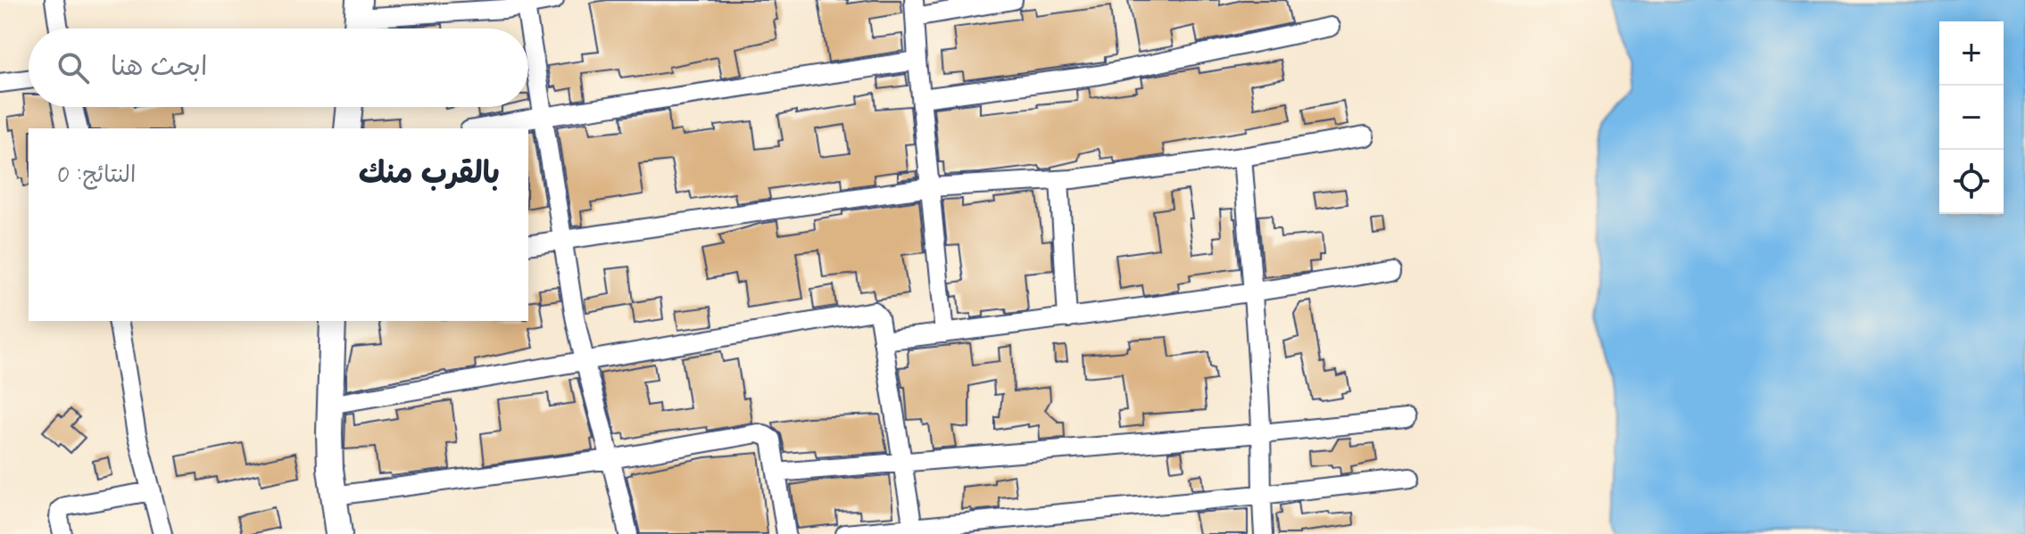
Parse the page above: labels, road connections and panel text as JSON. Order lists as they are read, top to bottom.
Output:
{
  "page": {
    "map_buttons": ["+", "−"],
    "search": "ابحث هنا",
    "heading": ["بالقرب منك", "النتائج: 0"]
  }
}
